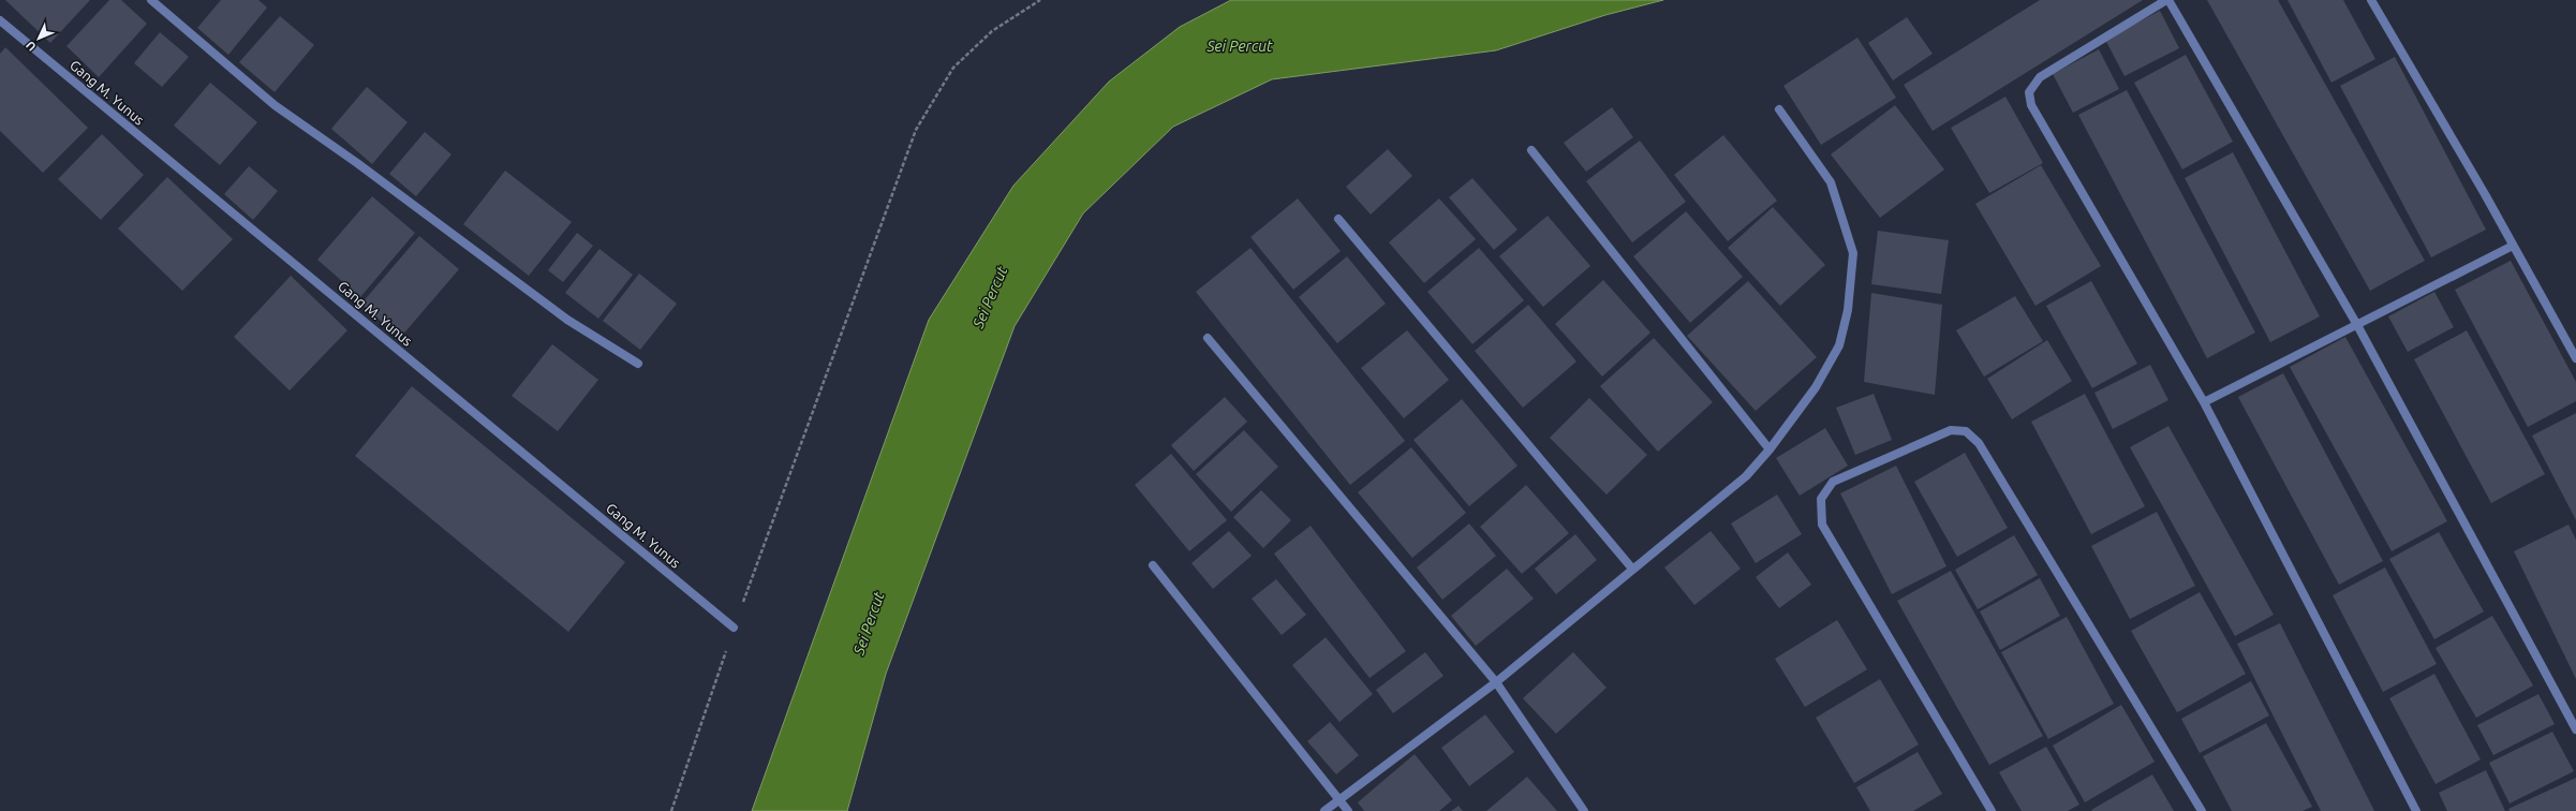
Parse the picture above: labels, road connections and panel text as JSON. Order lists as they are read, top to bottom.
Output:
{
  "streets": {
    "street": ["Gang M. Yunus"]
  },
  "water": ["Sei Percut"],
  "north": "bottom left"
}
